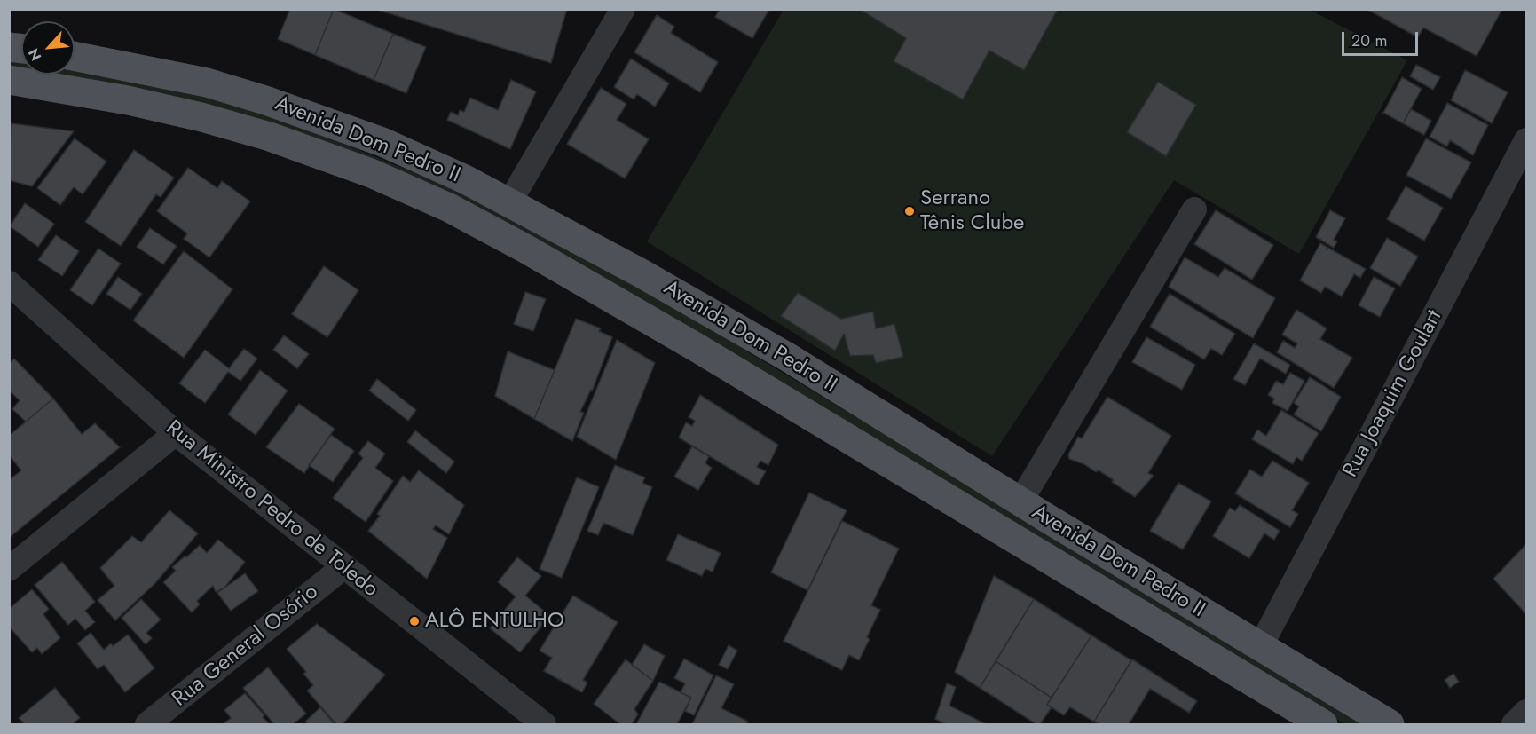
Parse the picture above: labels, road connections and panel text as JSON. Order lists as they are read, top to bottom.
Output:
{
  "streets": {
    "main road": ["Avenida Dom Pedro II"],
    "street": ["Rua Joaquim Goulart", "Rua Ministro Pedro de Toledo", "Rua General Osório"]
  },
  "crossings": [
    ["Avenida Dom Pedro II", "Rua Joaquim Goulart"],
    ["Rua Ministro Pedro de Toledo", "Rua General Osório"]
  ],
  "places": ["Serrano Tênis Clube", "ALÔ ENTULHO"],
  "scale_bar": "20 m",
  "north": "bottom left"
}
